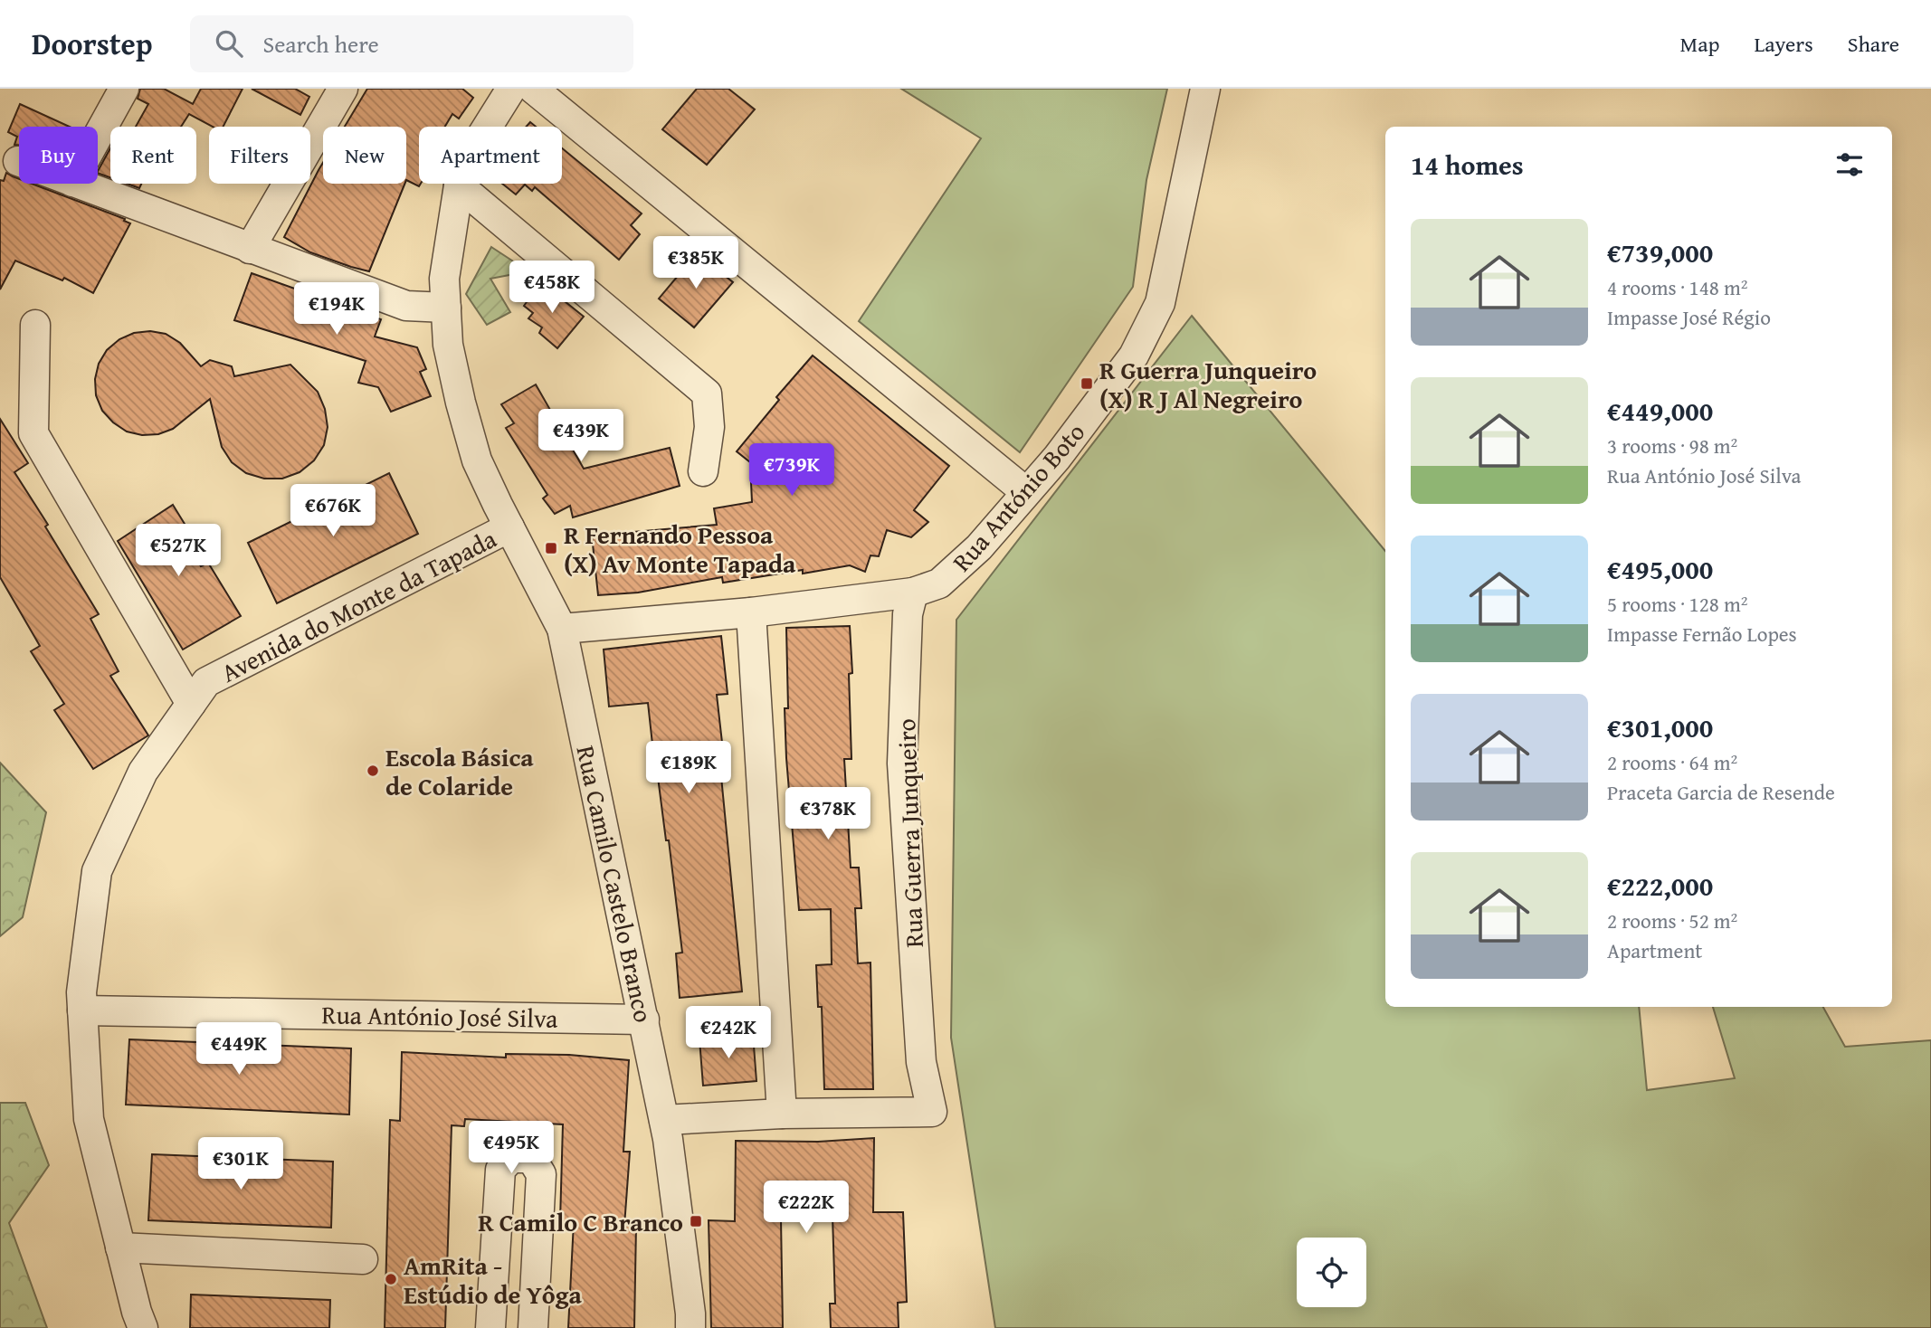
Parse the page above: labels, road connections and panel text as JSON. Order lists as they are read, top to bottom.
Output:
{
  "streets": {
    "street": [
      "Rua António Boto",
      "Avenida do Monte da Tapada",
      "Rua Guerra Junqueiro",
      "Rua Camilo Castelo Branco",
      "Rua António José Silva"
    ]
  },
  "crossings": [
    ["Rua António Boto", "Rua Guerra Junqueiro"],
    ["Rua António Boto", "Rua Camilo Castelo Branco"],
    ["Avenida do Monte da Tapada", "Rua Camilo Castelo Branco"],
    ["Avenida do Monte da Tapada", "Rua António José Silva"],
    ["Rua Camilo Castelo Branco", "Rua António José Silva"]
  ],
  "places": {
    "transit": ["R Guerra Junqueiro (X) R J Al Negreiro", "R Fernando Pessoa (X) Av Monte Tapada", "R Camilo C Branco"],
    "other": ["Escola Básica de Colaride", "AmRita - Estúdio de Yôga"]
  },
  "page": {
    "header": "Doorstep",
    "search": "Search here",
    "nav": ["Map", "Layers", "Share"],
    "chip": [
      "Buy",
      "Rent",
      "Filters",
      "New",
      "Apartment"
    ],
    "heading": "14 homes",
    "list": [
      {
        "name": "€739,000",
        "note": "4 rooms · 148 m² · Impasse José Régio"
      },
      {
        "name": "€449,000",
        "note": "3 rooms · 98 m² · Rua António José Silva"
      },
      {
        "name": "€495,000",
        "note": "5 rooms · 128 m² · Impasse Fernão Lopes"
      },
      {
        "name": "€301,000",
        "note": "2 rooms · 64 m² · Praceta Garcia de Resende"
      },
      {
        "name": "€222,000",
        "note": "2 rooms · 52 m² · Apartment"
      }
    ],
    "price": [
      "€385K",
      "€458K",
      "€194K",
      "€439K",
      "€739K",
      "€676K",
      "€527K",
      "€189K",
      "€378K",
      "€242K",
      "€449K",
      "€495K",
      "€301K",
      "€222K"
    ]
  }
}
